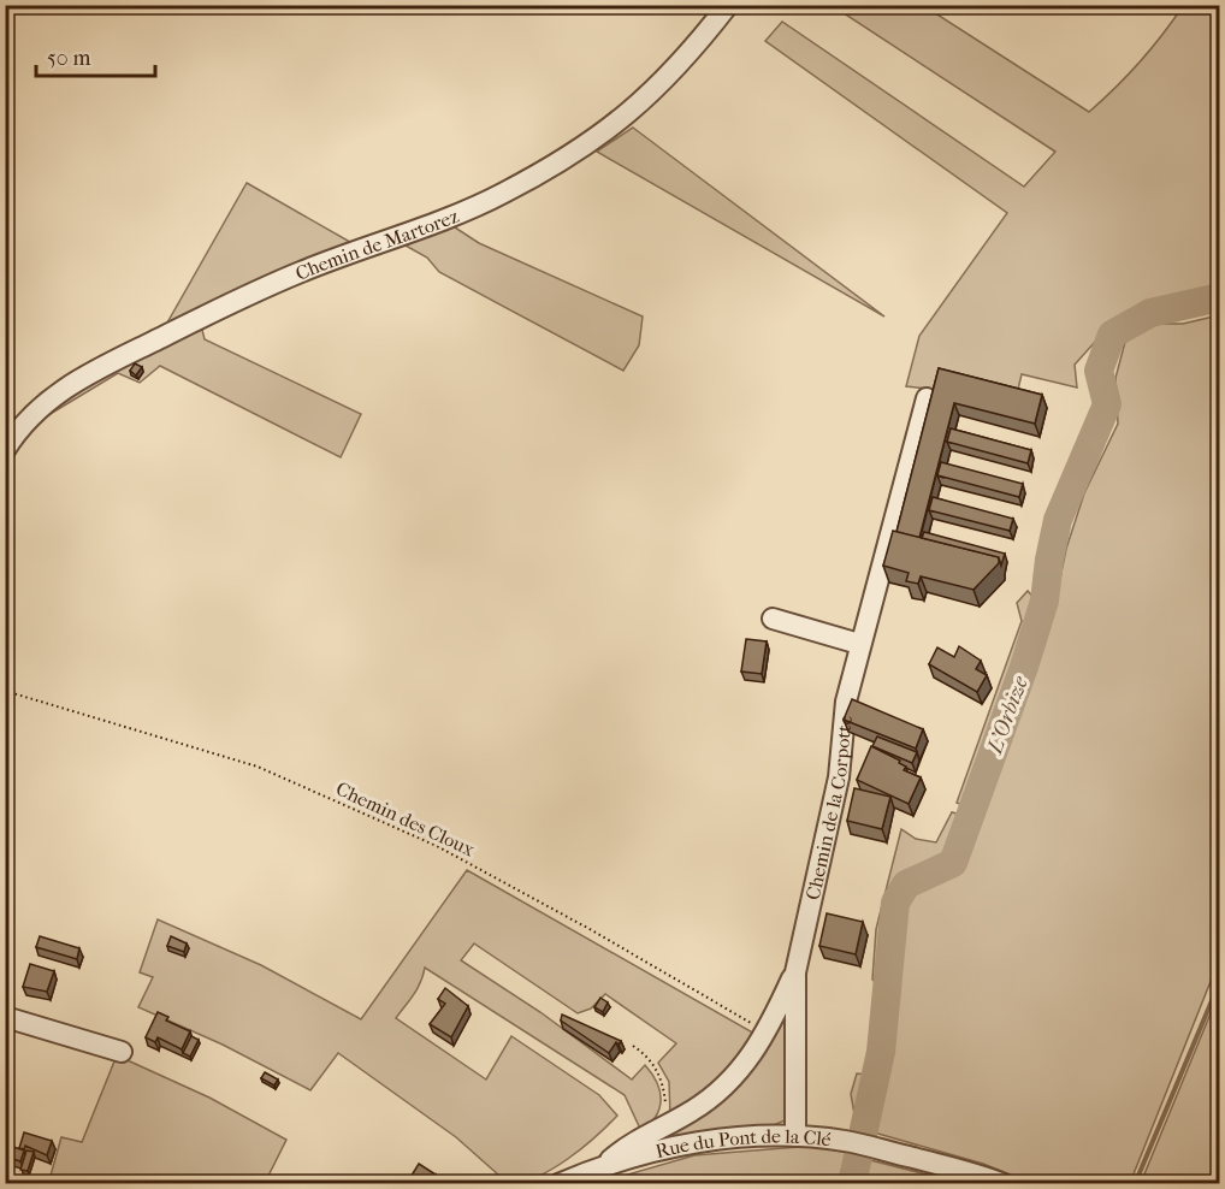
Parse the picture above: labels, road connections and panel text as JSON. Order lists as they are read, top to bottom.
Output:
{
  "streets": {
    "street": ["Chemin de Martorez", "Chemin de la Corpotte", "Rue du Pont de la Clé"],
    "path": ["Chemin des Cloux"]
  },
  "crossings": [
    ["Chemin de la Corpotte", "Chemin des Cloux"],
    ["Chemin de la Corpotte", "Rue du Pont de la Clé"]
  ],
  "water": ["L'Orbize"],
  "scale_bar": "50 m"
}
